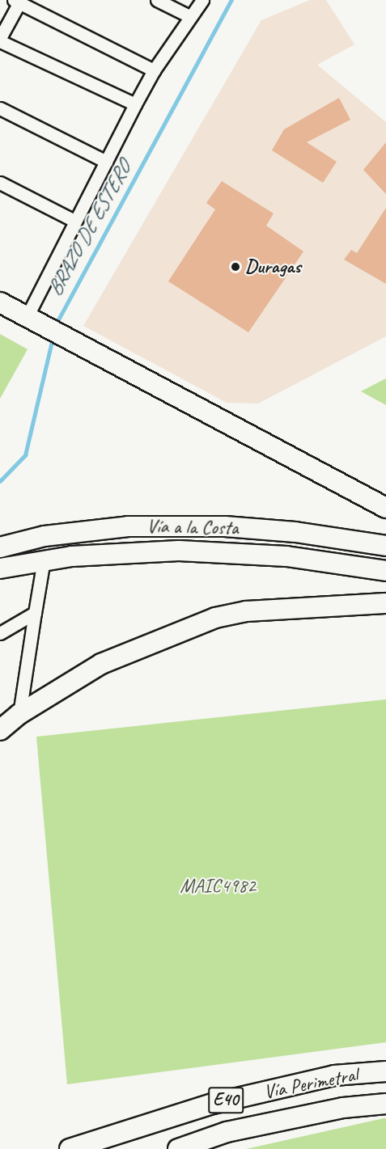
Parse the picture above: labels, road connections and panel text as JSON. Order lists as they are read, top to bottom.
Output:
{
  "streets": {
    "main road": ["Vía a la Costa", "Vía Perimetral", "E40"]
  },
  "water": ["BRAZO DE ESTERO"],
  "parks": ["MAIC4982"],
  "places": ["Duragas"]
}
